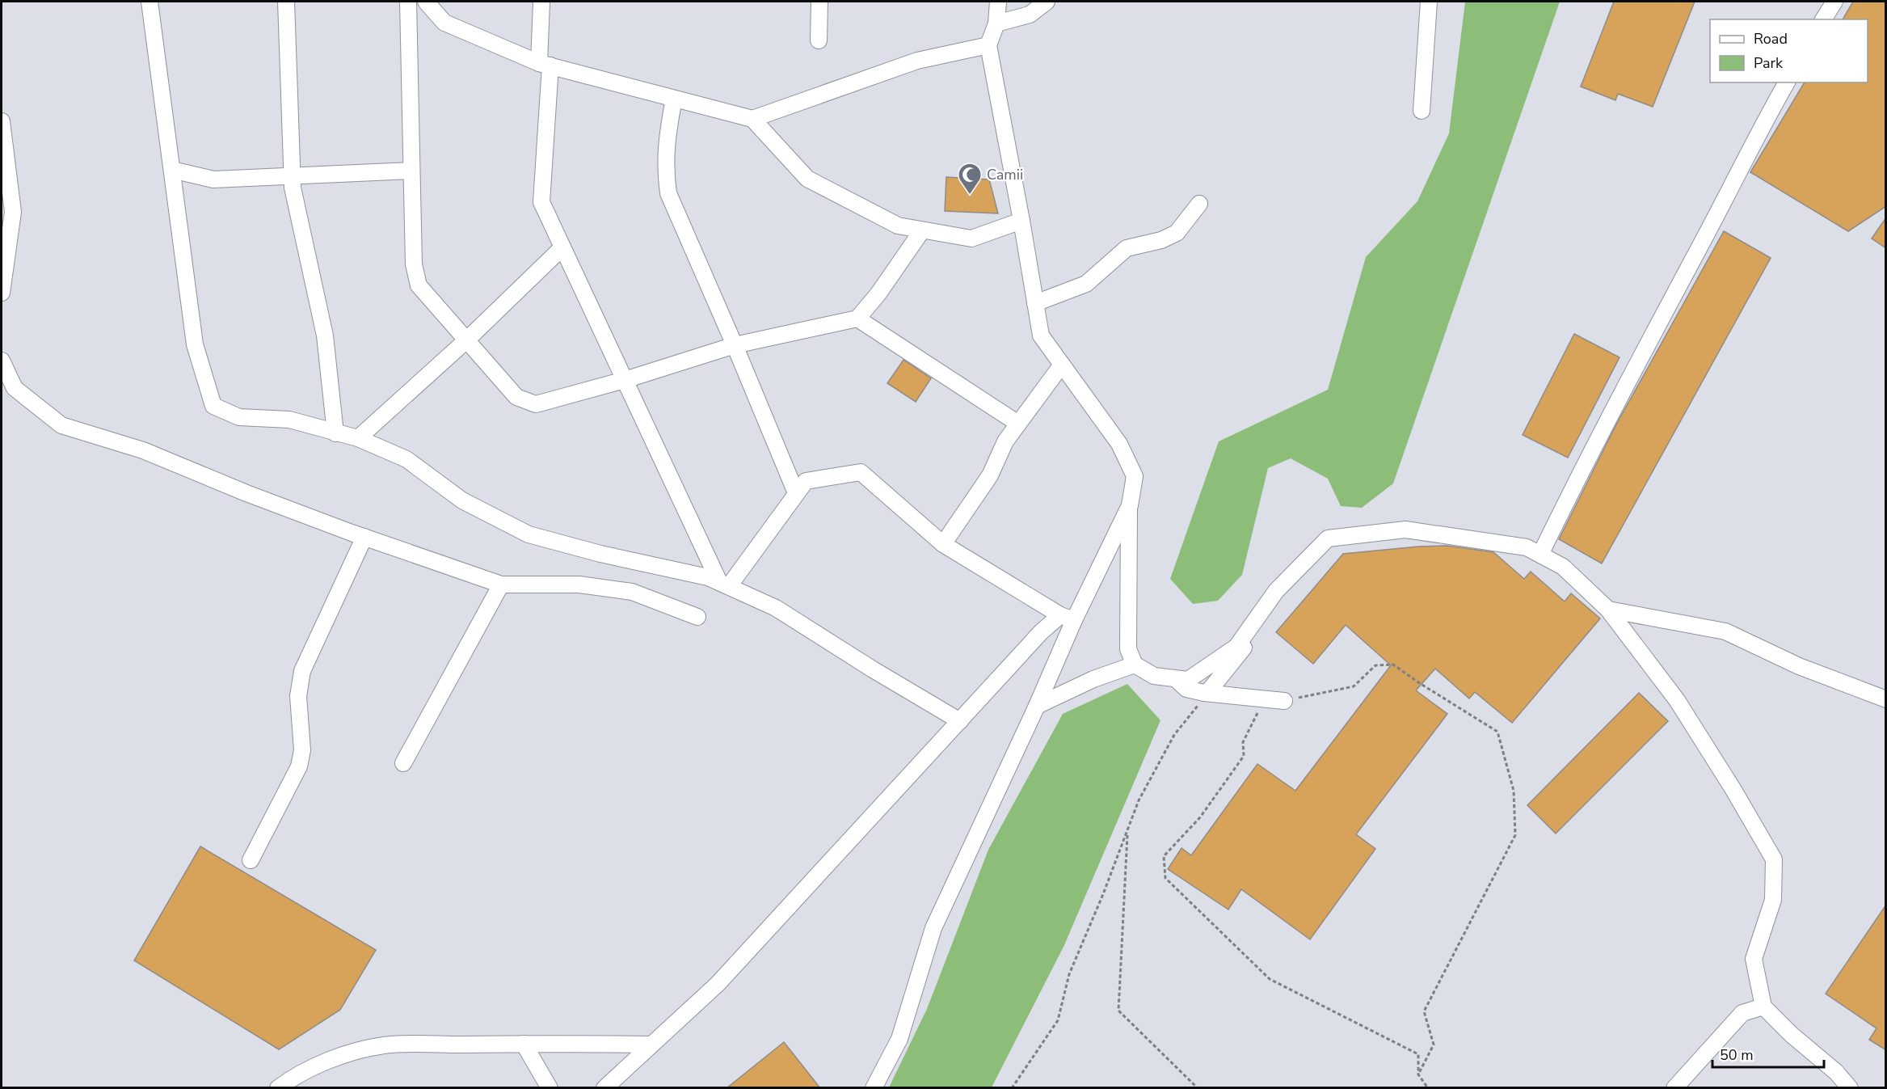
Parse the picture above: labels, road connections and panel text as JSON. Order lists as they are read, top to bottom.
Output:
{
  "places": {
    "mosque": ["Camii"]
  },
  "legend": ["Road", "Park"],
  "scale_bar": "50 m"
}
